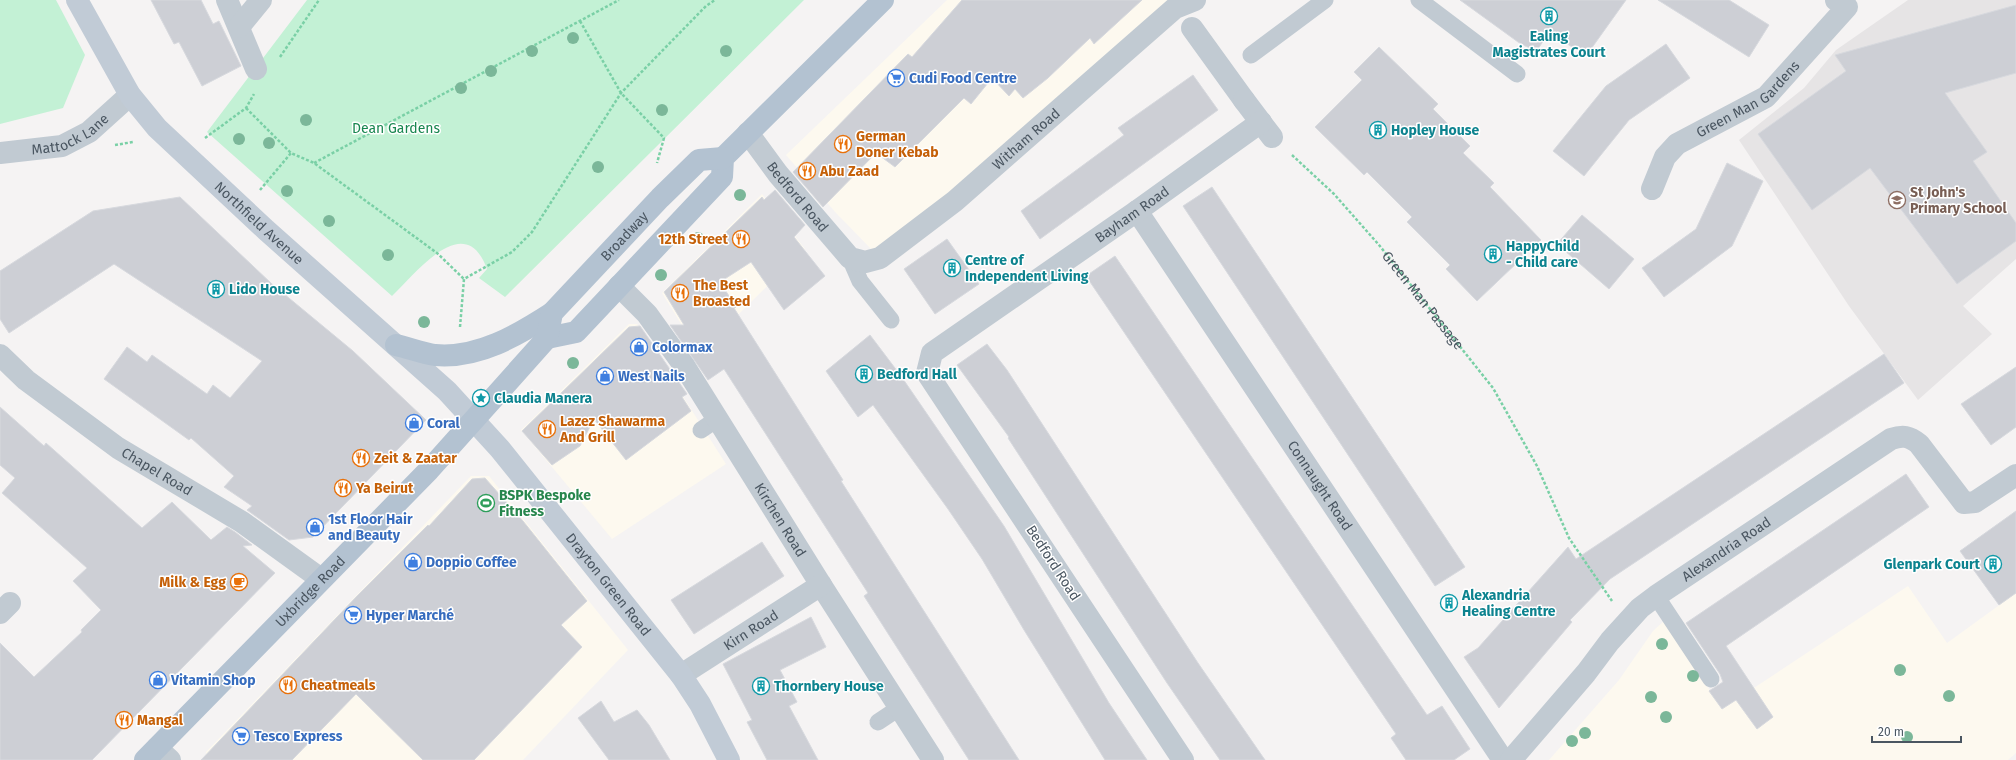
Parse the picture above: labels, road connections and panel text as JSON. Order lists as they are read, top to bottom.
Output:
{
  "streets": {
    "main road": [
      "Northfield Avenue",
      "Broadway",
      "Drayton Green Road",
      "Uxbridge Road"
    ],
    "street": [
      "Green Man Gardens",
      "Mattock Lane",
      "Witham Road",
      "Bedford Road",
      "Bayham Road",
      "Chapel Road",
      "Connaught Road",
      "Kirchen Road",
      "Alexandria Road",
      "Kirn Road"
    ],
    "path": ["Green Man Passage"]
  },
  "crossings": [
    ["Mattock Lane", "Northfield Avenue"],
    ["Witham Road", "Bedford Road"],
    ["Bedford Road", "Bayham Road"],
    ["Bayham Road", "Green Man Passage"],
    ["Bayham Road", "Connaught Road"],
    ["Northfield Avenue", "Broadway"],
    ["Northfield Avenue", "Drayton Green Road"],
    ["Northfield Avenue", "Uxbridge Road"],
    ["Chapel Road", "Uxbridge Road"],
    ["Kirchen Road", "Kirn Road"],
    ["Drayton Green Road", "Uxbridge Road"],
    ["Drayton Green Road", "Kirn Road"]
  ],
  "parks": ["Dean Gardens"],
  "places": {
    "building": [
      "Ealing Magistrates Court",
      "Hopley House",
      "HappyChild - Child care",
      "Centre of Independent Living",
      "Lido House",
      "Bedford Hall",
      "Glenpark Court",
      "Alexandria Healing Centre",
      "Thornbery House"
    ],
    "supermarket": ["Cudi Food Centre", "Hyper Marché", "Tesco Express"],
    "restaurant": [
      "German Doner Kebab",
      "Abu Zaad",
      "12th Street",
      "The Best Broasted",
      "Lazez Shawarma And Grill",
      "Zeit & Zaatar",
      "Ya Beirut",
      "Cheatmeals",
      "Mangal"
    ],
    "school or university": ["St John's Primary School"],
    "shop": [
      "Colormax",
      "West Nails",
      "Coral",
      "1st Floor Hair and Beauty",
      "Doppio Coffee",
      "Vitamin Shop"
    ],
    "place": ["Claudia Manera"],
    "sports": ["BSPK Bespoke Fitness"],
    "cafe": ["Milk & Egg"]
  },
  "scale_bar": "20 m"
}
